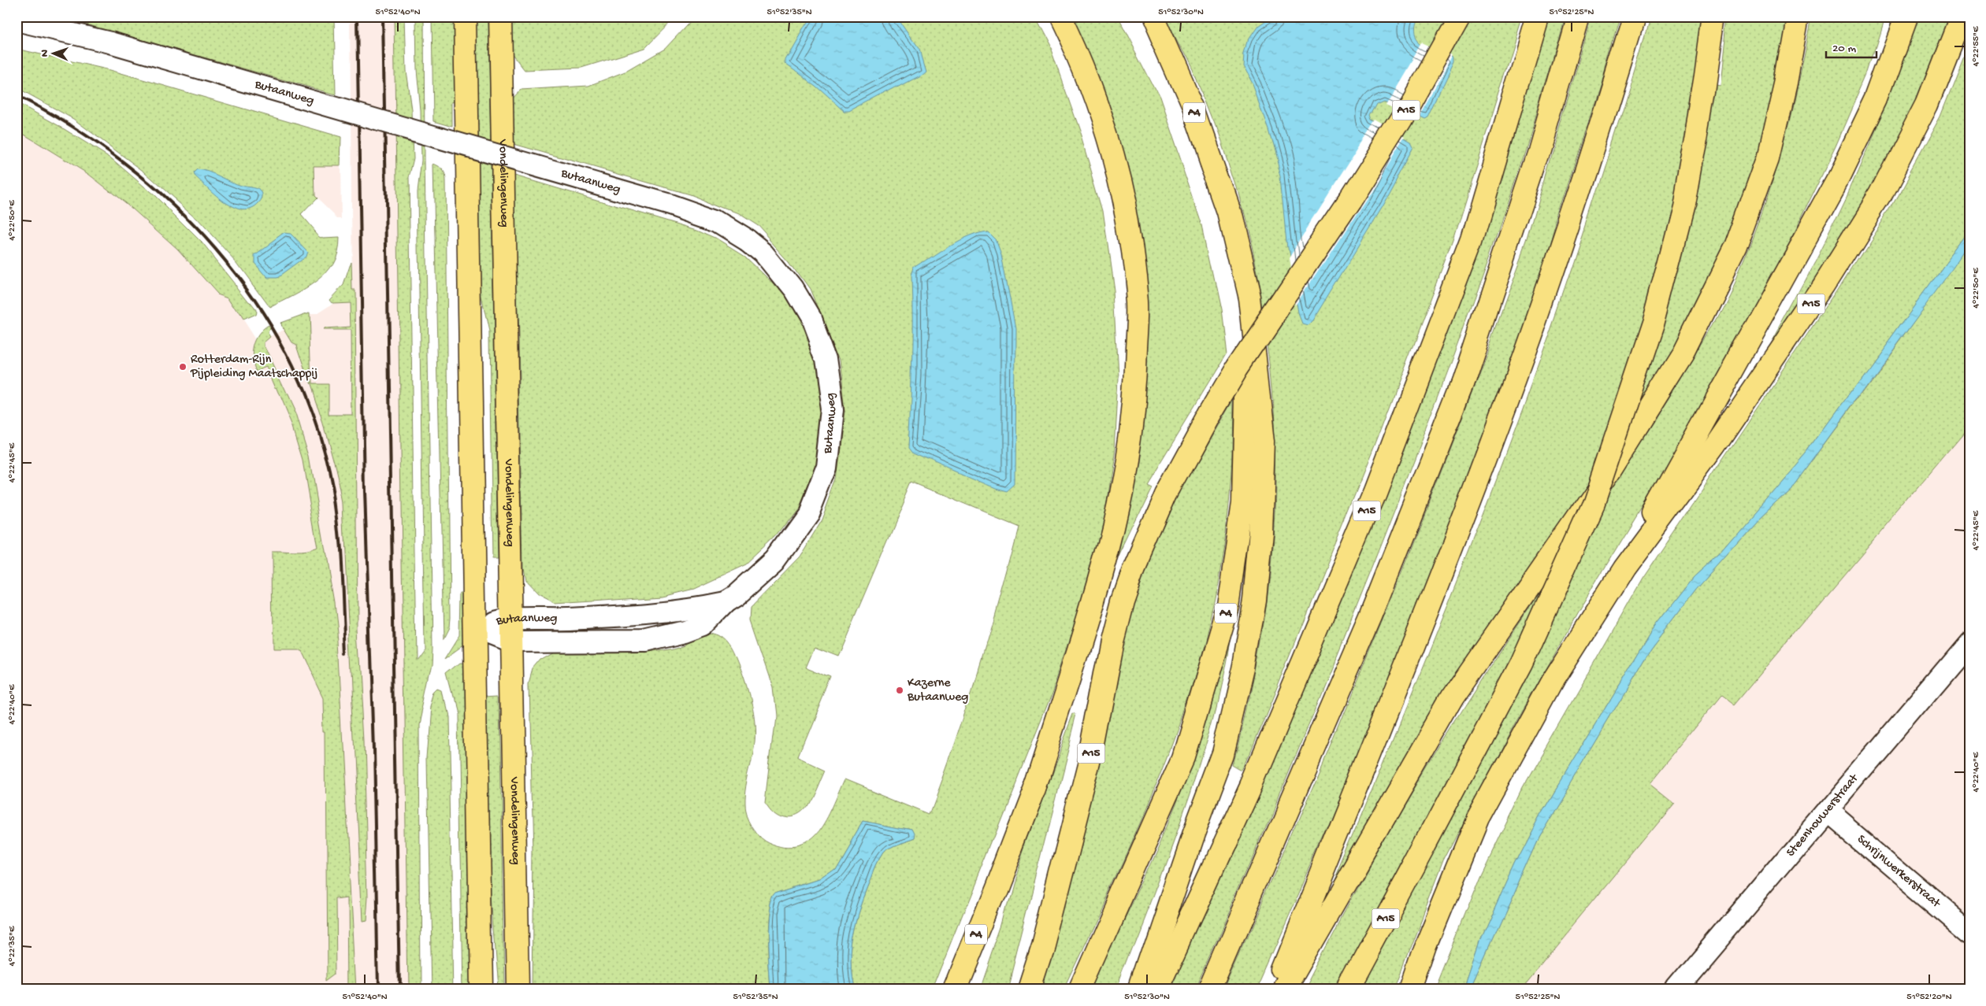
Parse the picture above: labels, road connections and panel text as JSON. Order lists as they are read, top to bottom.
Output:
{
  "streets": {
    "main road": ["A15", "A4", "Vondelingenweg"],
    "street": ["Butaanweg", "Steenhouwerstraat", "Schrijnwerkerstraat"]
  },
  "crossings": [
    ["Butaanweg", "Vondelingenweg"],
    ["A15", "A4"],
    ["Steenhouwerstraat", "Schrijnwerkerstraat"]
  ],
  "places": ["Rotterdam-Rijn Pijpleiding Maatschappij", "Kazerne Butaanweg"],
  "scale_bar": "20 m",
  "north": "left",
  "coordinates": [
    "51°52'40\"N",
    "51°52'35\"N",
    "51°52'30\"N",
    "51°52'25\"N",
    "4°22'55\"E",
    "4°22'50\"E",
    "4°22'45\"E",
    "4°22'40\"E",
    "4°22'35\"E",
    "51°52'20\"N"
  ]
}
